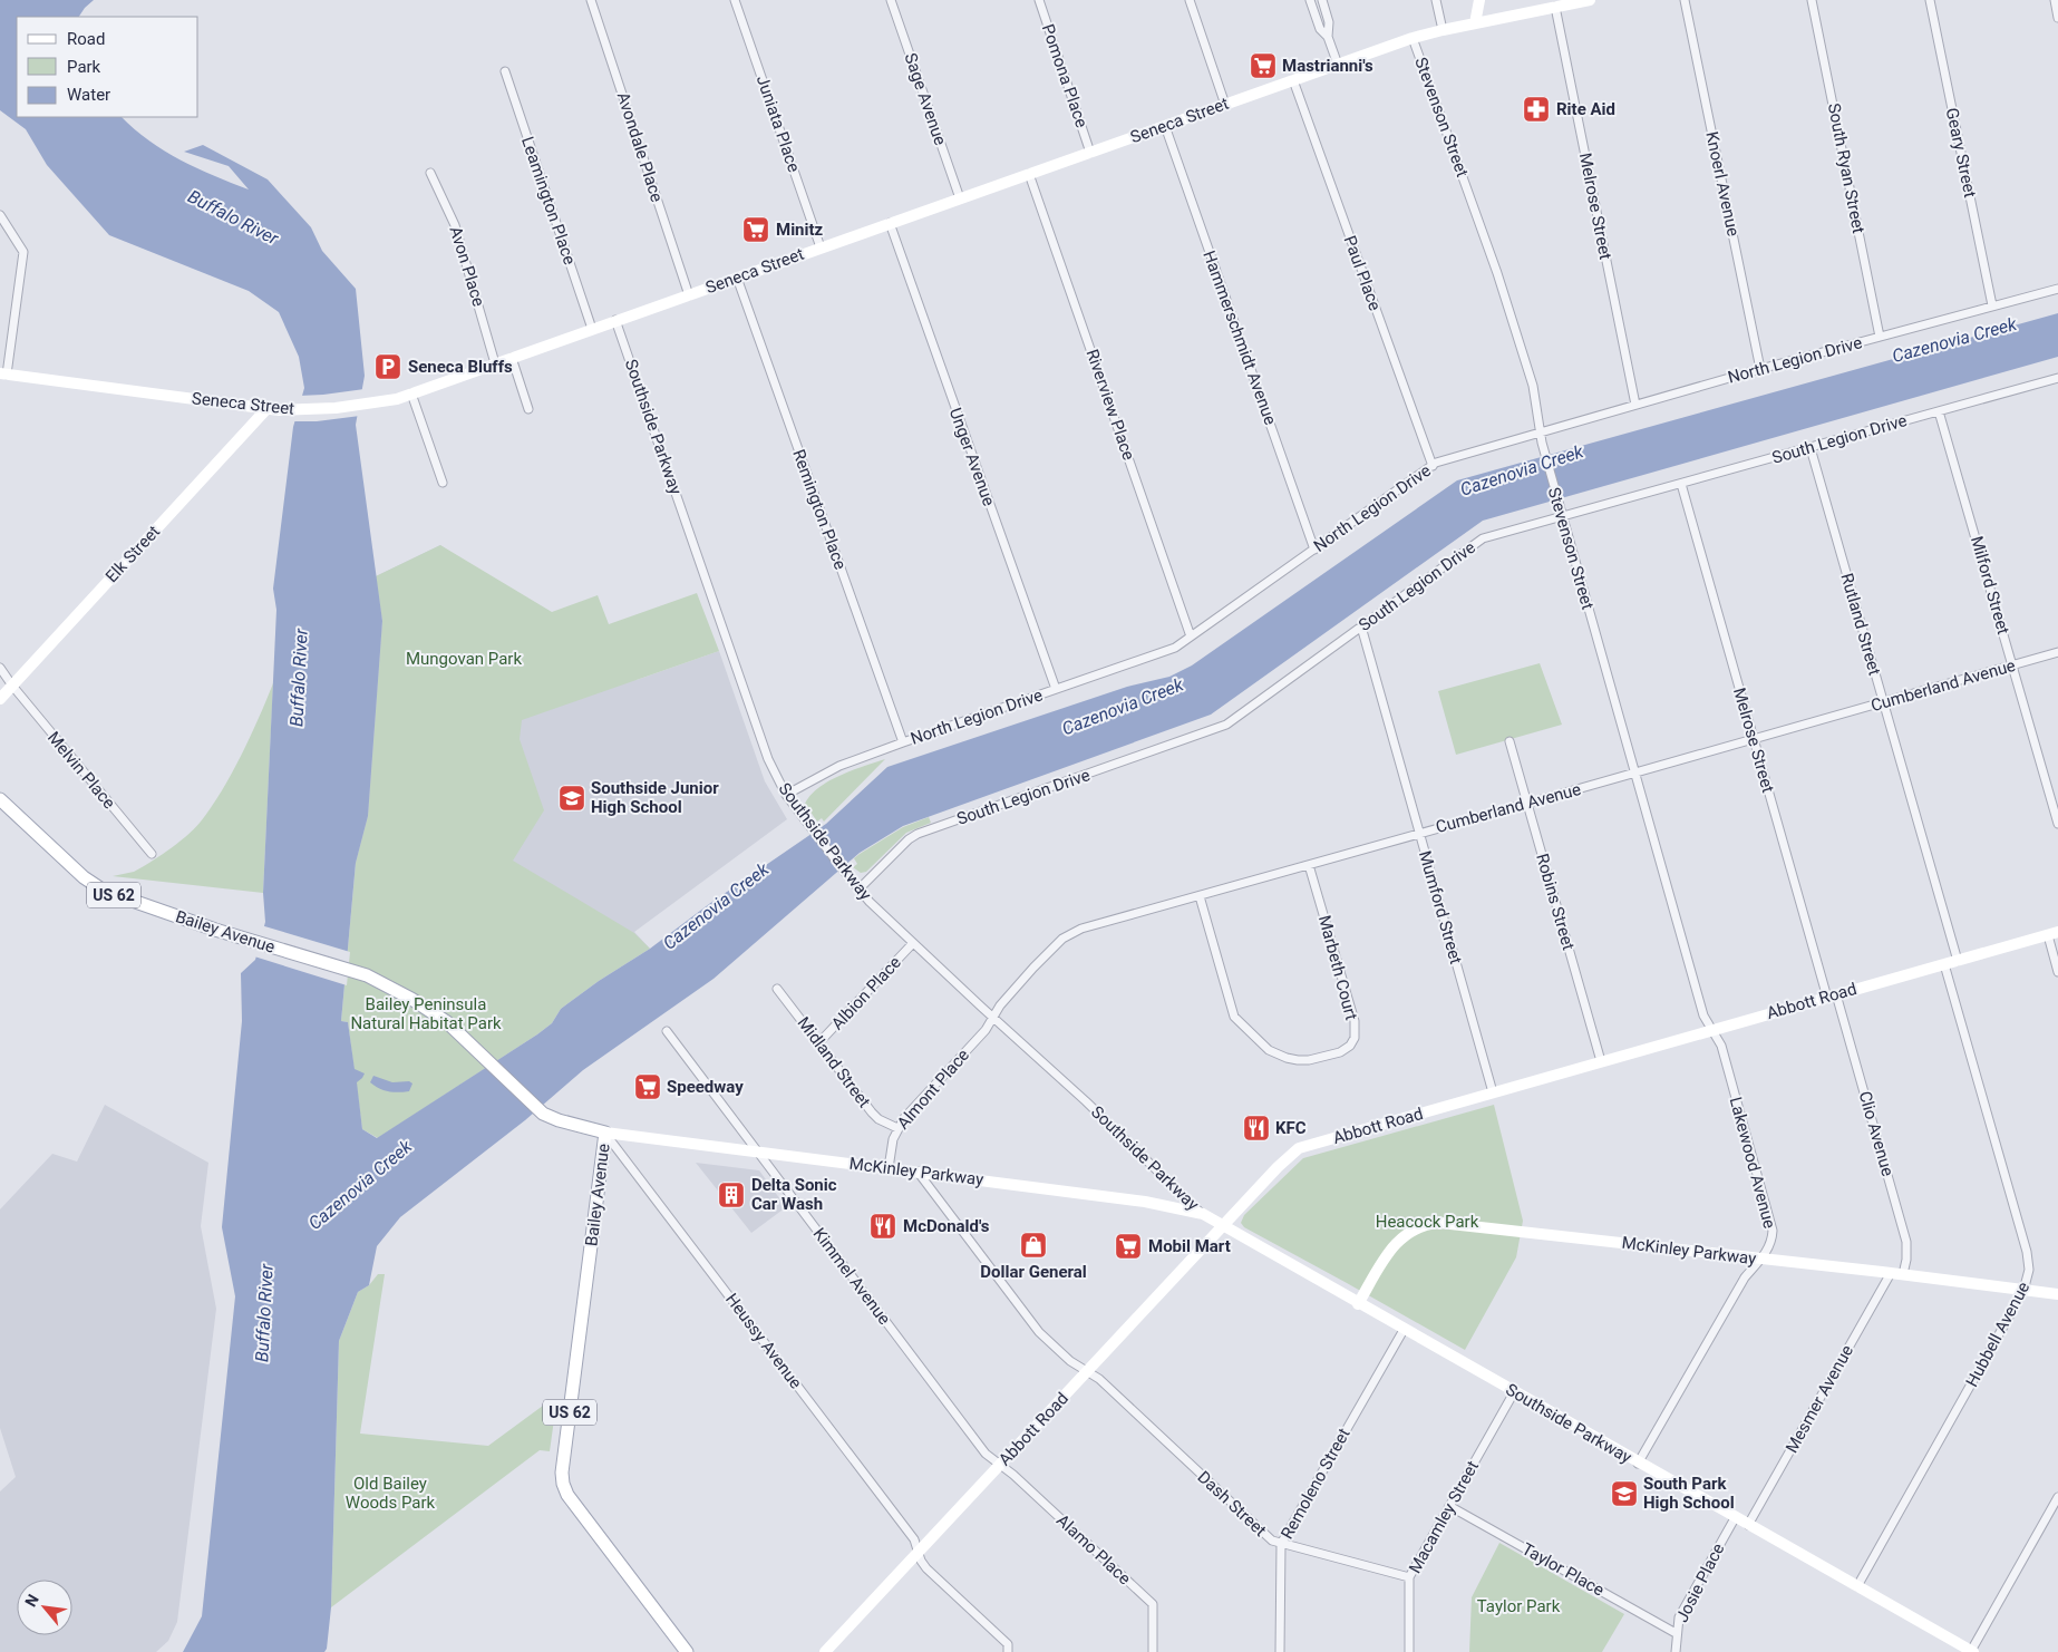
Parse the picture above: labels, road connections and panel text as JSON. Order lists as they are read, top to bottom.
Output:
{
  "streets": {
    "main road": ["US 62", "Bailey Avenue"],
    "street": [
      "Pomona Place",
      "Sage Avenue",
      "Stevenson Street",
      "Seneca Street",
      "Juniata Place",
      "Avondale Place",
      "Geary Street",
      "South Ryan Street",
      "Knoerl Avenue",
      "Leamington Place",
      "Melrose Street",
      "Avon Place",
      "Paul Place",
      "Hammerschmidt Avenue",
      "North Legion Drive",
      "Riverview Place",
      "Southside Parkway",
      "South Legion Drive",
      "Unger Avenue",
      "Remington Place",
      "Elk Street",
      "Milford Street",
      "Rutland Street",
      "Cumberland Avenue",
      "Melvin Place",
      "Robins Street",
      "Mumford Street",
      "Marbeth Court",
      "Albion Place",
      "Abbott Road",
      "Midland Street",
      "Almont Place",
      "Clio Avenue",
      "Lakewood Avenue",
      "McKinley Parkway",
      "Kimmel Avenue",
      "Hubbell Avenue",
      "Heussy Avenue",
      "Mesmer Avenue",
      "Remoleno Street",
      "Dash Street",
      "Macamley Street",
      "Alamo Place",
      "Taylor Place",
      "Josie Place"
    ]
  },
  "crossings": [
    ["Pomona Place", "Seneca Street"],
    ["Sage Avenue", "Seneca Street"],
    ["Stevenson Street", "Seneca Street"],
    ["Stevenson Street", "North Legion Drive"],
    ["Stevenson Street", "South Legion Drive"],
    ["Stevenson Street", "Cumberland Avenue"],
    ["Stevenson Street", "Abbott Road"],
    ["Stevenson Street", "Lakewood Avenue"],
    ["Seneca Street", "Juniata Place"],
    ["Seneca Street", "Avondale Place"],
    ["Seneca Street", "Leamington Place"],
    ["Seneca Street", "Melrose Street"],
    ["Seneca Street", "Avon Place"],
    ["Seneca Street", "Paul Place"],
    ["Seneca Street", "Hammerschmidt Avenue"],
    ["Seneca Street", "Riverview Place"],
    ["Seneca Street", "Southside Parkway"],
    ["Seneca Street", "Unger Avenue"],
    ["Seneca Street", "Remington Place"],
    ["Seneca Street", "Elk Street"],
    ["Geary Street", "North Legion Drive"],
    ["South Ryan Street", "North Legion Drive"],
    ["Knoerl Avenue", "North Legion Drive"],
    ["Melrose Street", "North Legion Drive"],
    ["Melrose Street", "South Legion Drive"],
    ["Melrose Street", "Cumberland Avenue"],
    ["Melrose Street", "Abbott Road"],
    ["Melrose Street", "Clio Avenue"],
    ["Paul Place", "North Legion Drive"],
    ["Hammerschmidt Avenue", "North Legion Drive"],
    ["North Legion Drive", "Riverview Place"],
    ["North Legion Drive", "Southside Parkway"],
    ["North Legion Drive", "Unger Avenue"],
    ["North Legion Drive", "Remington Place"],
    ["Southside Parkway", "South Legion Drive"],
    ["Southside Parkway", "Cumberland Avenue"],
    ["Southside Parkway", "Albion Place"],
    ["Southside Parkway", "Abbott Road"],
    ["Southside Parkway", "Almont Place"],
    ["Southside Parkway", "Lakewood Avenue"],
    ["Southside Parkway", "McKinley Parkway"],
    ["Southside Parkway", "Hubbell Avenue"],
    ["Southside Parkway", "Mesmer Avenue"],
    ["Southside Parkway", "Remoleno Street"],
    ["Southside Parkway", "Macamley Street"],
    ["Southside Parkway", "Josie Place"],
    ["South Legion Drive", "Milford Street"],
    ["South Legion Drive", "Rutland Street"],
    ["South Legion Drive", "Mumford Street"],
    ["Elk Street", "Melvin Place"],
    ["Milford Street", "Cumberland Avenue"],
    ["Rutland Street", "Cumberland Avenue"],
    ["Rutland Street", "Abbott Road"],
    ["Cumberland Avenue", "Robins Street"],
    ["Cumberland Avenue", "Mumford Street"],
    ["Cumberland Avenue", "Marbeth Court"],
    ["Cumberland Avenue", "Almont Place"],
    ["Robins Street", "Abbott Road"],
    ["Mumford Street", "Abbott Road"],
    ["Bailey Avenue", "McKinley Parkway"],
    ["Bailey Avenue", "Heussy Avenue"],
    ["Albion Place", "Midland Street"],
    ["Abbott Road", "Clio Avenue"],
    ["Abbott Road", "Lakewood Avenue"],
    ["Abbott Road", "McKinley Parkway"],
    ["Abbott Road", "Kimmel Avenue"],
    ["Abbott Road", "Hubbell Avenue"],
    ["Abbott Road", "Heussy Avenue"],
    ["Abbott Road", "Dash Street"],
    ["Abbott Road", "Alamo Place"],
    ["Midland Street", "Almont Place"],
    ["Almont Place", "McKinley Parkway"],
    ["Clio Avenue", "McKinley Parkway"],
    ["Clio Avenue", "Mesmer Avenue"],
    ["Lakewood Avenue", "McKinley Parkway"],
    ["McKinley Parkway", "Kimmel Avenue"],
    ["McKinley Parkway", "Hubbell Avenue"],
    ["McKinley Parkway", "Heussy Avenue"],
    ["McKinley Parkway", "Mesmer Avenue"],
    ["Kimmel Avenue", "Alamo Place"],
    ["Remoleno Street", "Dash Street"],
    ["Dash Street", "Macamley Street"],
    ["Macamley Street", "Taylor Place"],
    ["Taylor Place", "Josie Place"]
  ],
  "water": ["Buffalo River", "Cazenovia Creek"],
  "parks": [
    "Mungovan Park",
    "Bailey Peninsula Natural Habitat Park",
    "Heacock Park",
    "Old Bailey Woods Park",
    "Taylor Park"
  ],
  "places": {
    "supermarket": [
      "Mastrianni's",
      "Minitz",
      "Speedway",
      "Mobil Mart"
    ],
    "pharmacy": ["Rite Aid"],
    "parking": ["Seneca Bluffs"],
    "school or university": ["Southside Junior High School", "South Park High School"],
    "restaurant": ["KFC", "McDonald's"],
    "building": ["Delta Sonic Car Wash"],
    "shop": ["Dollar General"]
  },
  "legend": ["Road", "Park", "Water"],
  "north": "top left"
}
